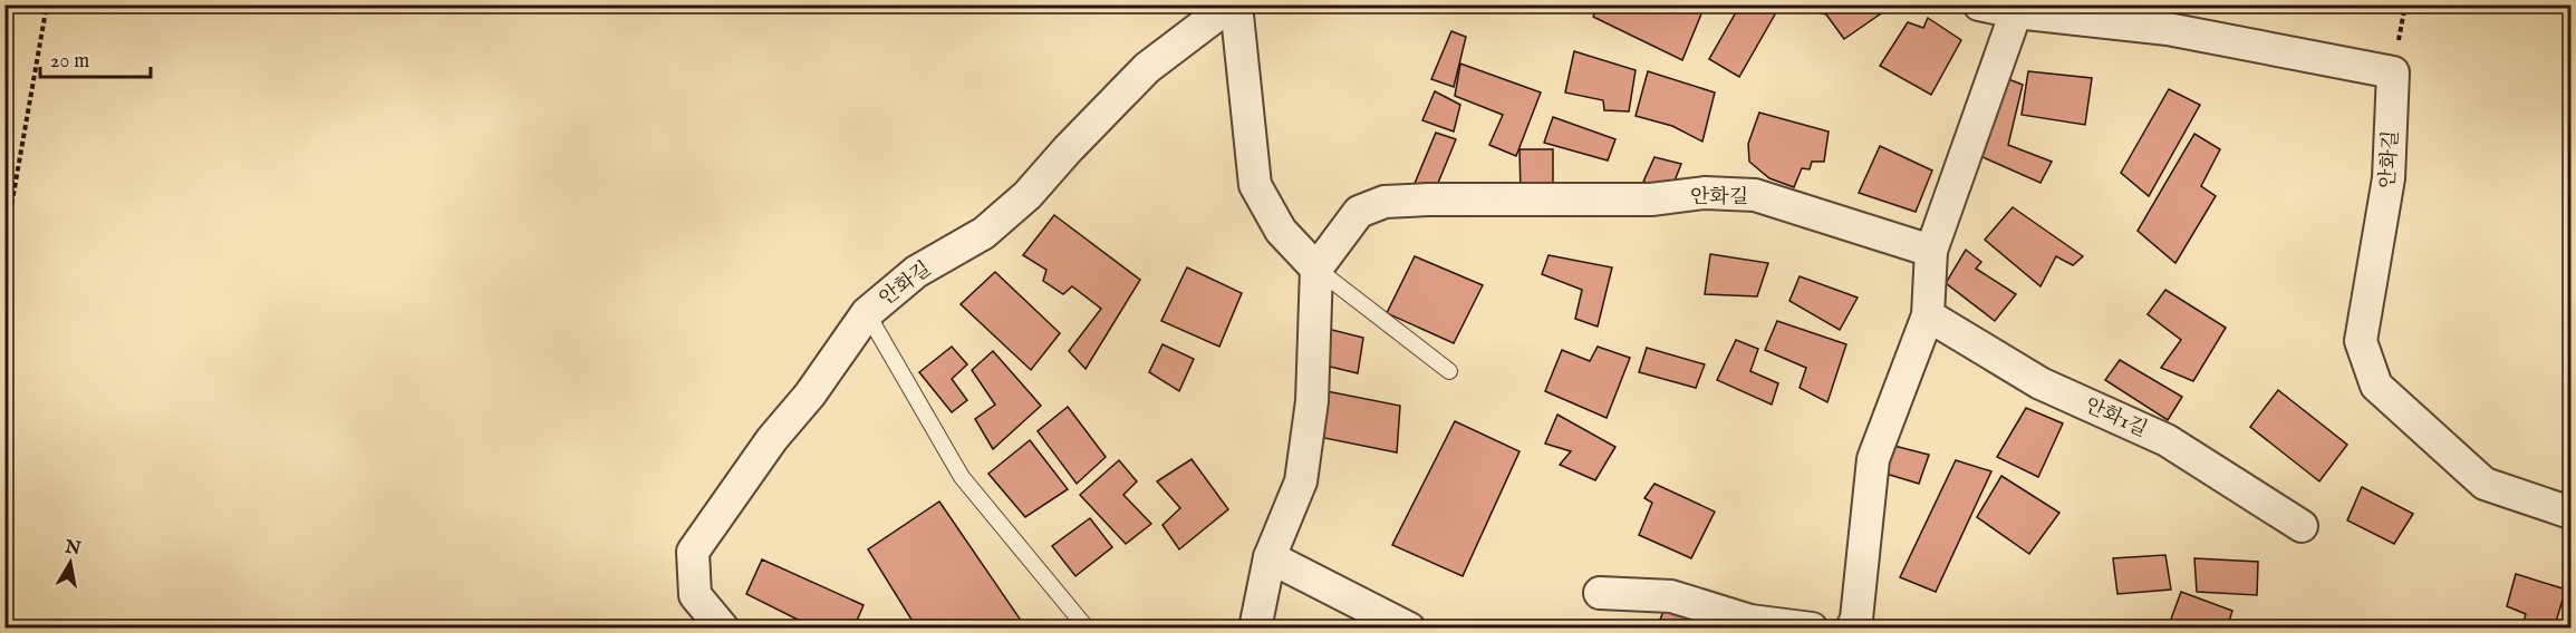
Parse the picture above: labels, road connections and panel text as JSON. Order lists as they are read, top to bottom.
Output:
{
  "streets": {
    "street": ["안화길", "안화1길"]
  },
  "scale_bar": "20 m",
  "north": "top"
}
